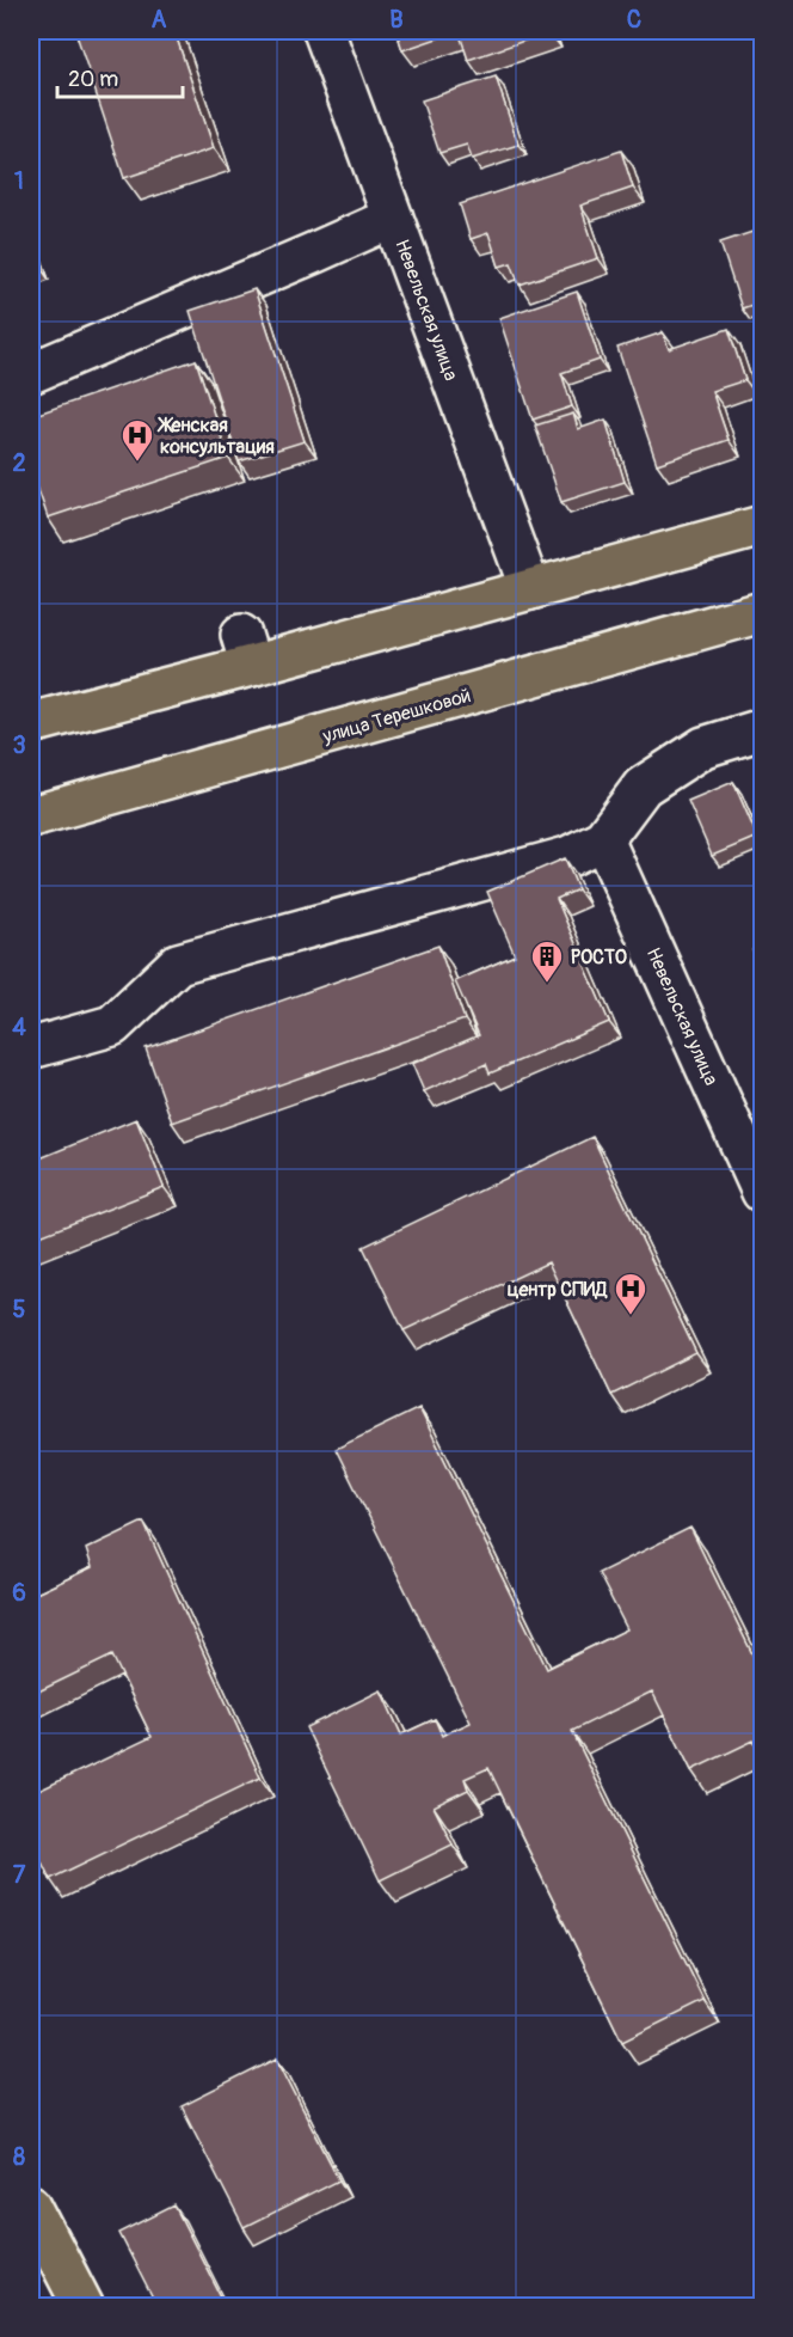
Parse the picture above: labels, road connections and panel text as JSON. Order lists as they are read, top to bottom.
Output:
{
  "streets": {
    "main road": ["улица Терешковой"],
    "street": ["Невельская улица"]
  },
  "places": {
    "hospital": ["Женская консультация", "центр СПИД"],
    "building": ["РОСТО"]
  },
  "scale_bar": "20 m",
  "grid": {
    "columns": ["A", "B", "C"],
    "rows": [
      "1",
      "2",
      "3",
      "4",
      "5",
      "6",
      "7",
      "8"
    ]
  }
}
